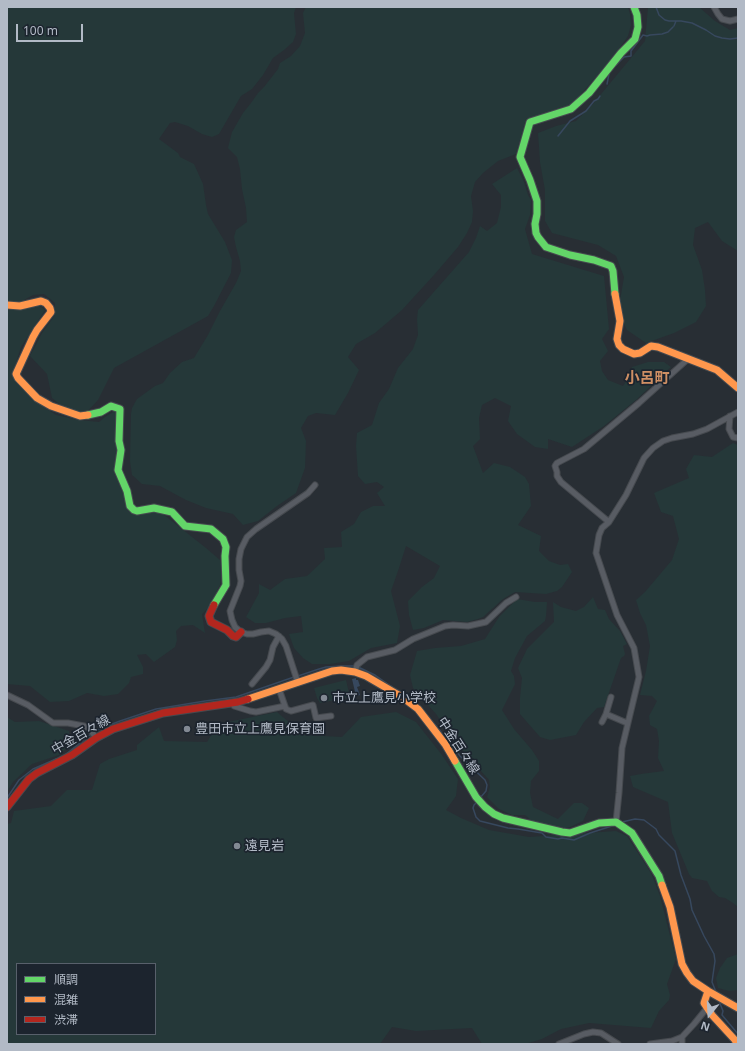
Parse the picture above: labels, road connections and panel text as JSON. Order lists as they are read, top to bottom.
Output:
{
  "streets": {
    "street": ["中金百々線"]
  },
  "districts": ["小呂町"],
  "places": ["市立上鷹見小学校", "豊田市立上鷹見保育園", "遠見岩"],
  "legend": ["順調", "混雑", "渋滞"],
  "scale_bar": "100 m",
  "north": "bottom"
}
